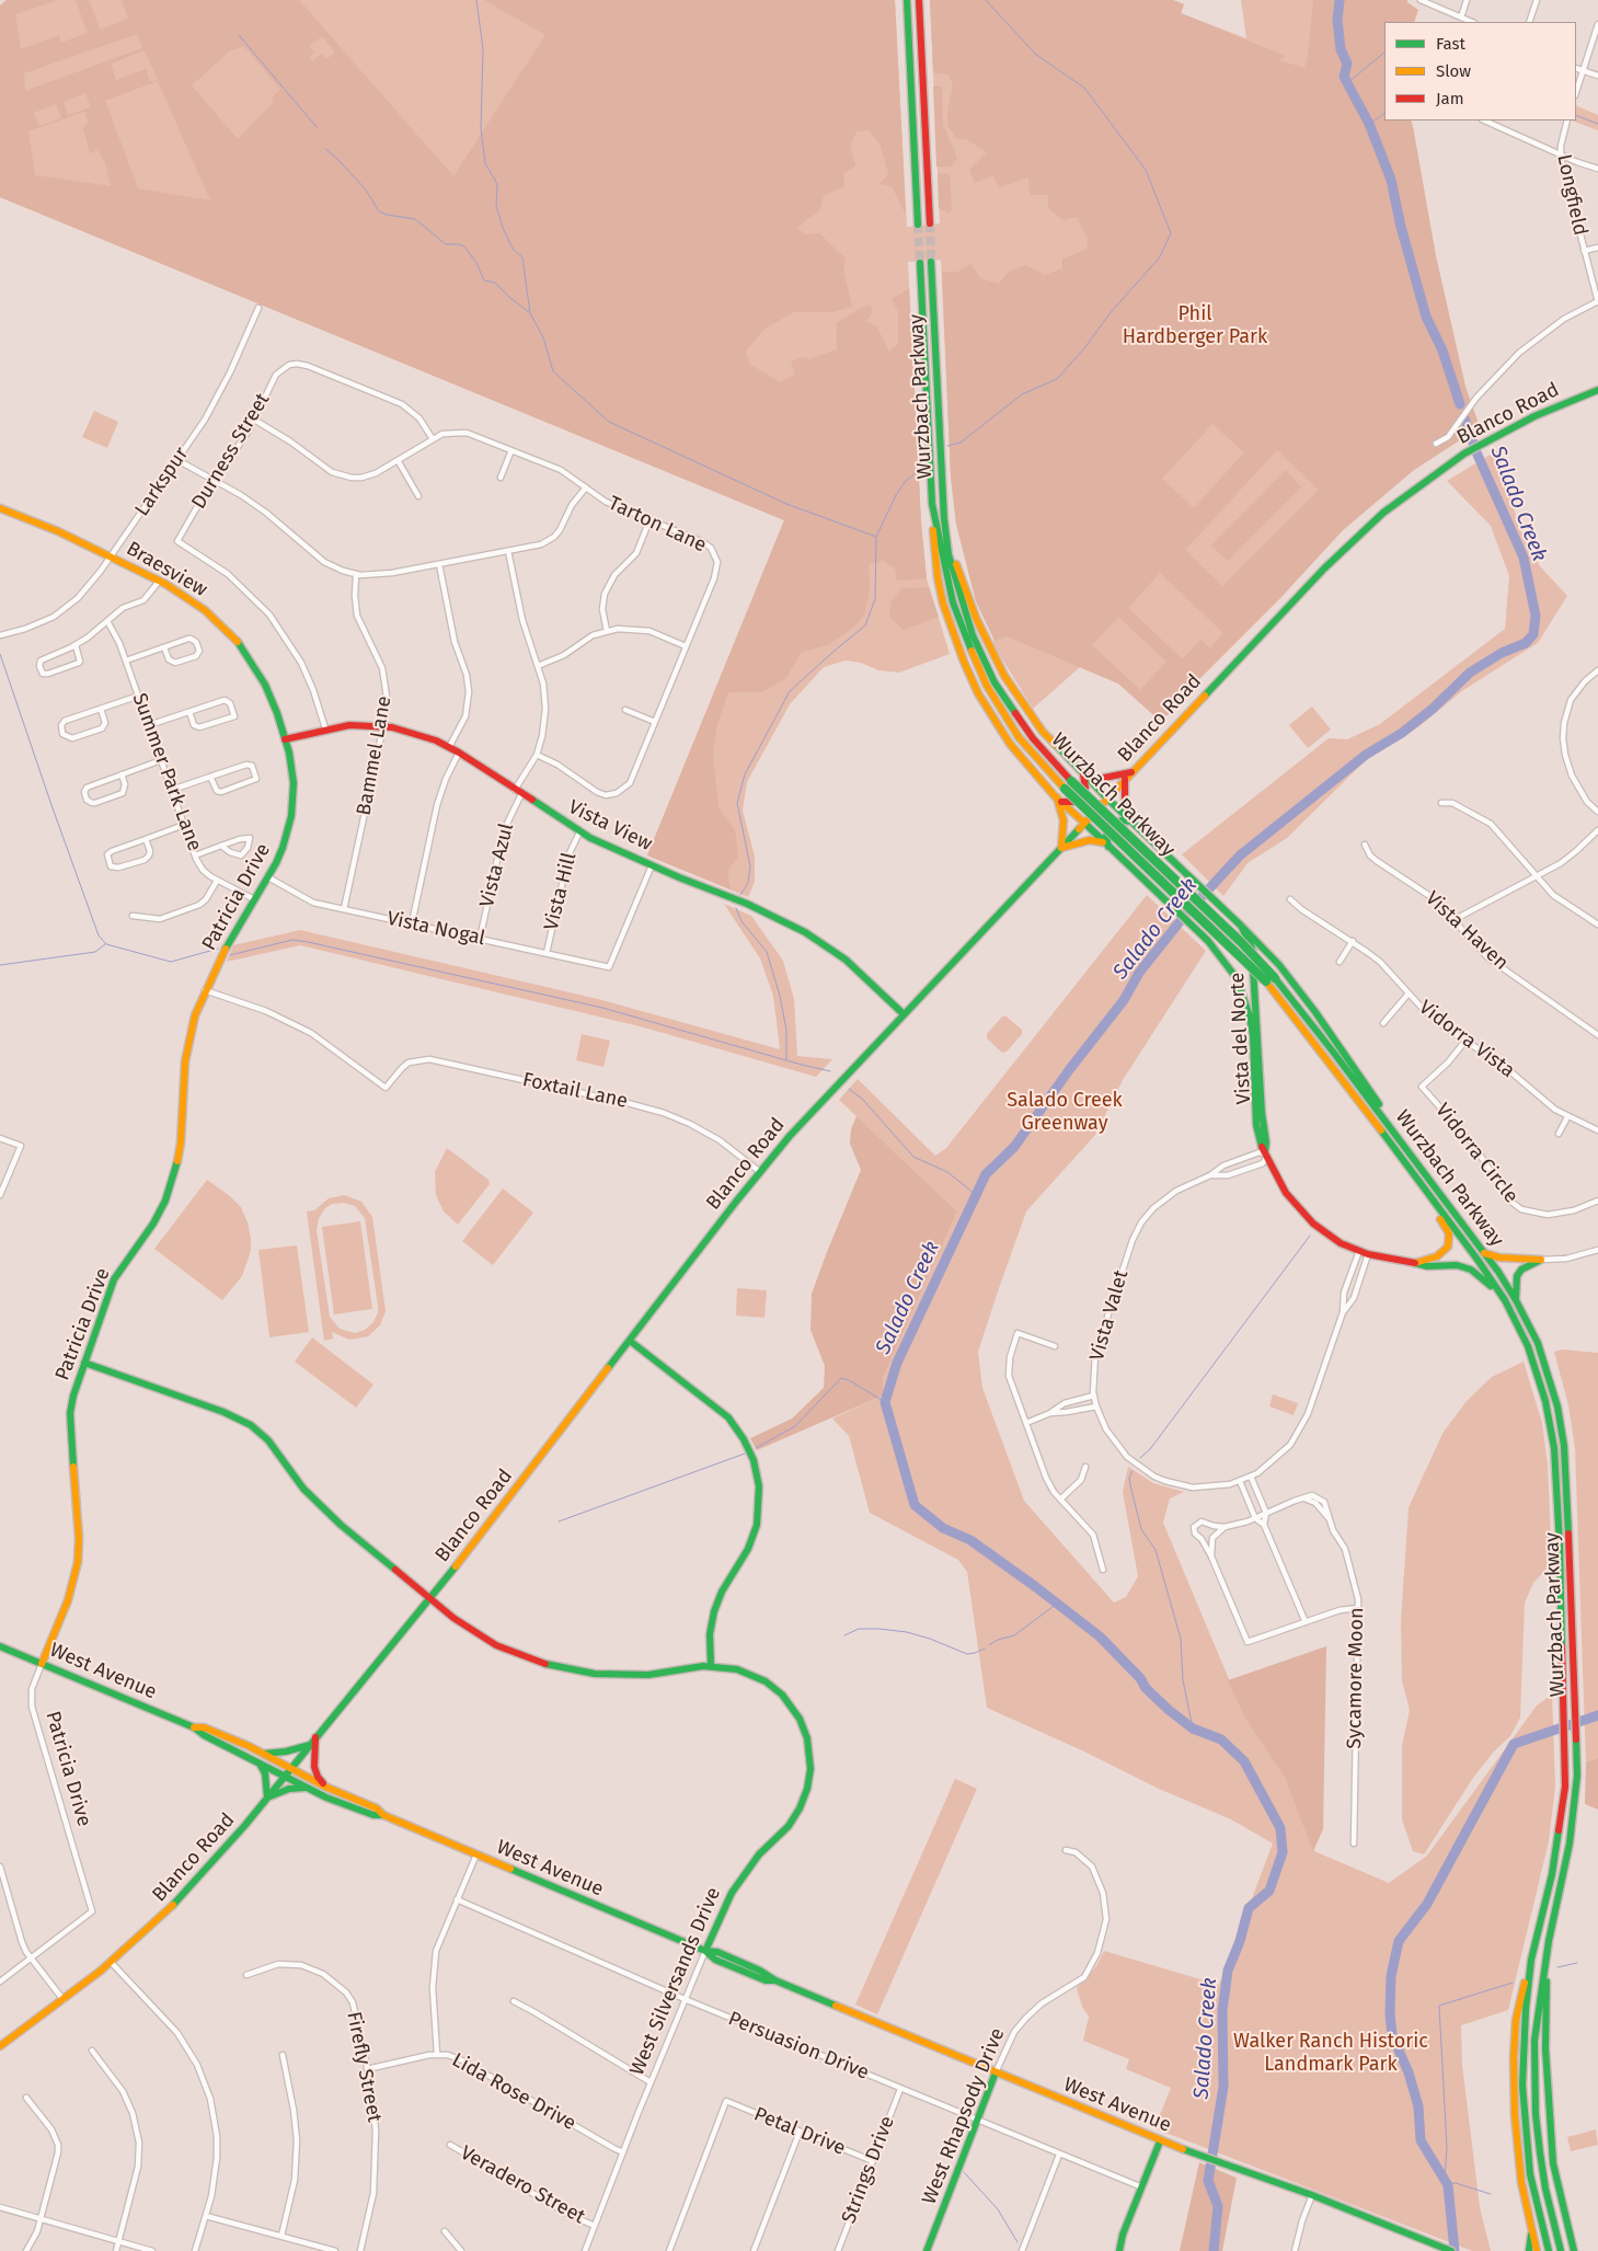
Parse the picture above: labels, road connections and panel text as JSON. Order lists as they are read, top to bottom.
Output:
{
  "streets": {
    "main road": [
      "Wurzbach Parkway",
      "Blanco Road",
      "Braesview",
      "Vista View",
      "Patricia Drive",
      "Vista del Norte",
      "West Avenue",
      "West Silversands Drive",
      "West Rhapsody Drive"
    ],
    "street": [
      "Longfield",
      "Durness Street",
      "Larkspur",
      "Tarton Lane",
      "Bammel Lane",
      "Summer Park Lane",
      "Vista Azul",
      "Vista Hill",
      "Vista Nogal",
      "Vista Haven",
      "Vidorra Vista",
      "Foxtail Lane",
      "Vidorra Circle",
      "Vista Valet",
      "Sycamore Moon",
      "Persuasion Drive",
      "Firefly Street",
      "Lida Rose Drive",
      "Petal Drive",
      "Strings Drive",
      "Veradero Street"
    ]
  },
  "crossings": [
    ["Wurzbach Parkway", "Blanco Road"],
    ["Wurzbach Parkway", "Vista del Norte"],
    ["Blanco Road", "Vista View"],
    ["Blanco Road", "Vista del Norte"],
    ["Blanco Road", "Foxtail Lane"],
    ["Blanco Road", "West Avenue"],
    ["Blanco Road", "West Silversands Drive"],
    ["Durness Street", "Tarton Lane"],
    ["Durness Street", "Vista View"],
    ["Larkspur", "Braesview"],
    ["Tarton Lane", "Vista Azul"],
    ["Braesview", "Vista View"],
    ["Braesview", "Patricia Drive"],
    ["Bammel Lane", "Vista View"],
    ["Bammel Lane", "Vista Nogal"],
    ["Summer Park Lane", "Patricia Drive"],
    ["Vista View", "Vista Azul"],
    ["Vista View", "Vista Hill"],
    ["Vista View", "Patricia Drive"],
    ["Vista View", "Vista Nogal"],
    ["Vista Azul", "Vista Nogal"],
    ["Vista Hill", "Vista Nogal"],
    ["Patricia Drive", "Vista Nogal"],
    ["Patricia Drive", "Foxtail Lane"],
    ["Patricia Drive", "West Avenue"],
    ["Patricia Drive", "West Silversands Drive"],
    ["Vista del Norte", "Vista Valet"],
    ["Vidorra Vista", "Vidorra Circle"],
    ["West Avenue", "West Silversands Drive"],
    ["West Avenue", "West Rhapsody Drive"],
    ["West Silversands Drive", "Persuasion Drive"],
    ["West Silversands Drive", "Lida Rose Drive"],
    ["West Silversands Drive", "Veradero Street"],
    ["Persuasion Drive", "West Rhapsody Drive"],
    ["Persuasion Drive", "Strings Drive"],
    ["Firefly Street", "Lida Rose Drive"],
    ["Petal Drive", "Strings Drive"]
  ],
  "water": ["Salado Creek"],
  "parks": ["Phil Hardberger Park", "Salado Creek Greenway", "Walker Ranch Historic Landmark Park"],
  "legend": ["Fast", "Slow", "Jam"]
}
